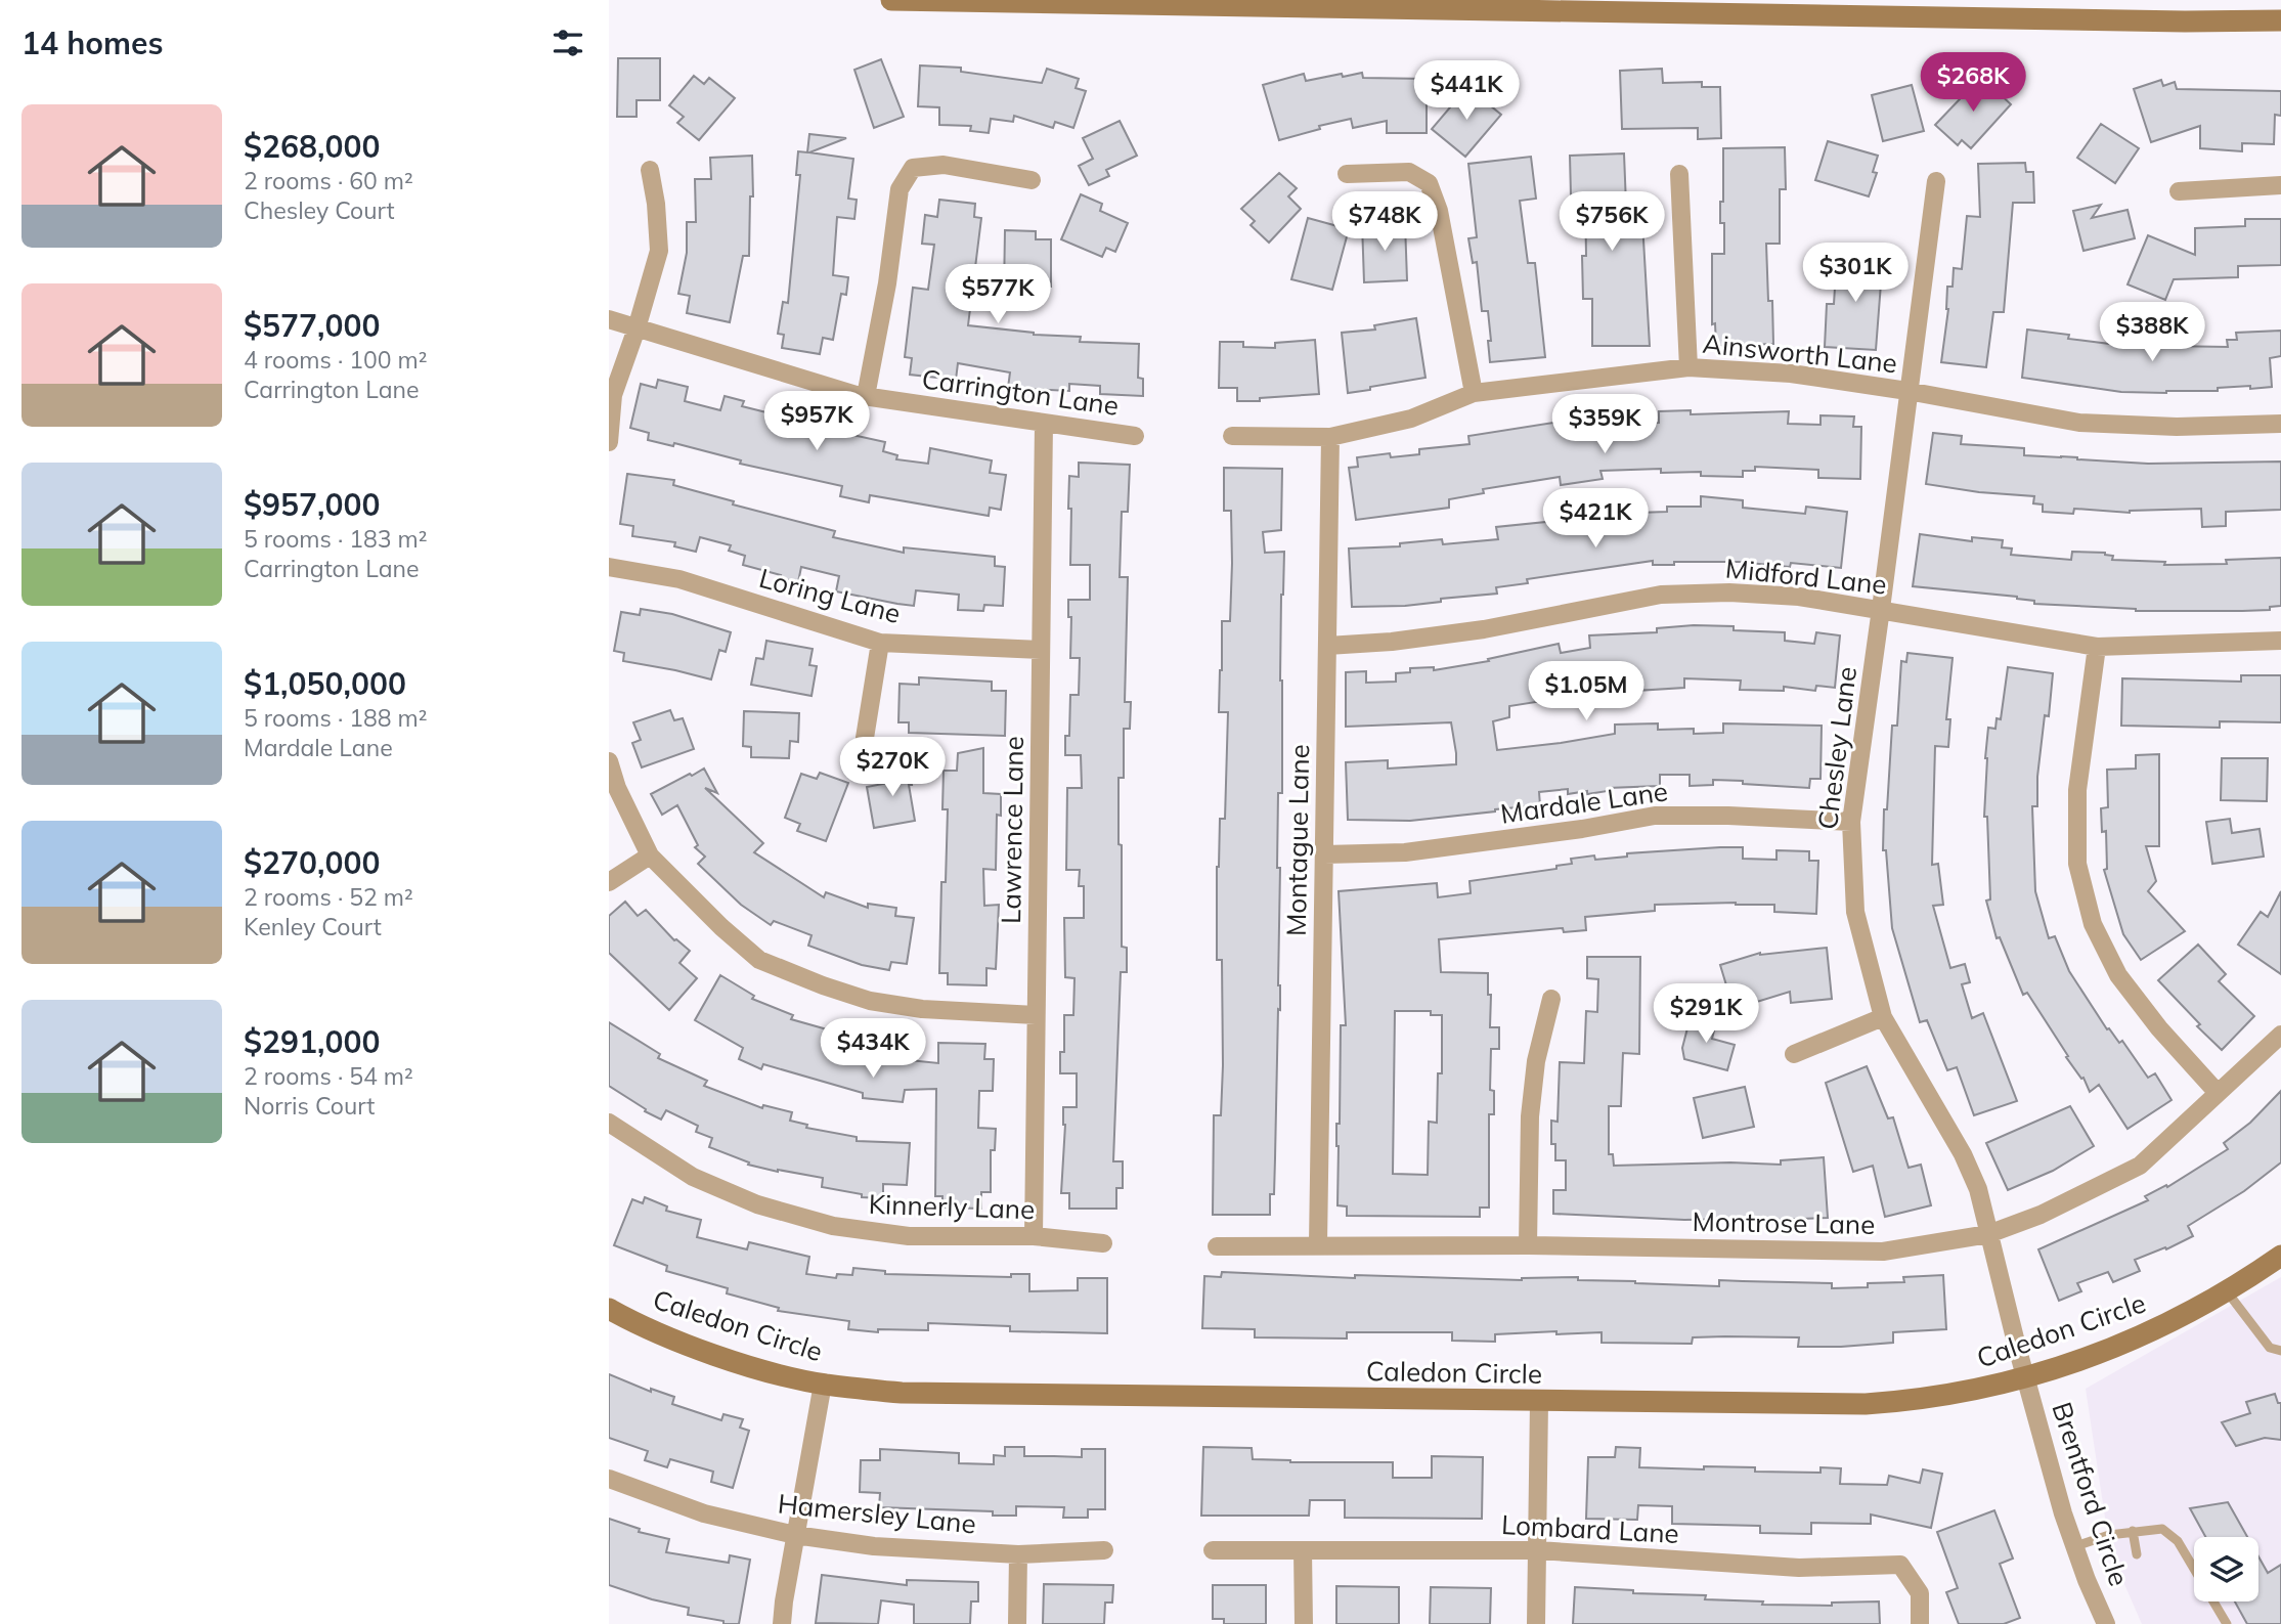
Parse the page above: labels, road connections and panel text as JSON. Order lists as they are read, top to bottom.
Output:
{
  "streets": {
    "street": [
      "Ainsworth Lane",
      "Carrington Lane",
      "Midford Lane",
      "Loring Lane",
      "Chesley Lane",
      "Mardale Lane",
      "Lawrence Lane",
      "Montague Lane",
      "Kinnerly Lane",
      "Montrose Lane",
      "Caledon Circle",
      "Brentford Circle",
      "Hamersley Lane",
      "Lombard Lane"
    ]
  },
  "crossings": [
    ["Ainsworth Lane", "Chesley Lane"],
    ["Ainsworth Lane", "Montague Lane"],
    ["Carrington Lane", "Lawrence Lane"],
    ["Midford Lane", "Chesley Lane"],
    ["Midford Lane", "Montague Lane"],
    ["Loring Lane", "Lawrence Lane"],
    ["Chesley Lane", "Mardale Lane"],
    ["Chesley Lane", "Montrose Lane"],
    ["Chesley Lane", "Caledon Circle"],
    ["Chesley Lane", "Brentford Circle"],
    ["Mardale Lane", "Montague Lane"],
    ["Lawrence Lane", "Kinnerly Lane"],
    ["Montague Lane", "Montrose Lane"],
    ["Caledon Circle", "Brentford Circle"]
  ],
  "page": {
    "heading": "14 homes",
    "price": [
      "$268K",
      "$441K",
      "$748K",
      "$756K",
      "$301K",
      "$577K",
      "$388K",
      "$957K",
      "$359K",
      "$421K",
      "$1.05M",
      "$270K",
      "$291K",
      "$434K"
    ],
    "list": [
      {
        "name": "$268,000",
        "note": "2 rooms · 60 m² · Chesley Court"
      },
      {
        "name": "$577,000",
        "note": "4 rooms · 100 m² · Carrington Lane"
      },
      {
        "name": "$957,000",
        "note": "5 rooms · 183 m² · Carrington Lane"
      },
      {
        "name": "$1,050,000",
        "note": "5 rooms · 188 m² · Mardale Lane"
      },
      {
        "name": "$270,000",
        "note": "2 rooms · 52 m² · Kenley Court"
      },
      {
        "name": "$291,000",
        "note": "2 rooms · 54 m² · Norris Court"
      }
    ]
  }
}
